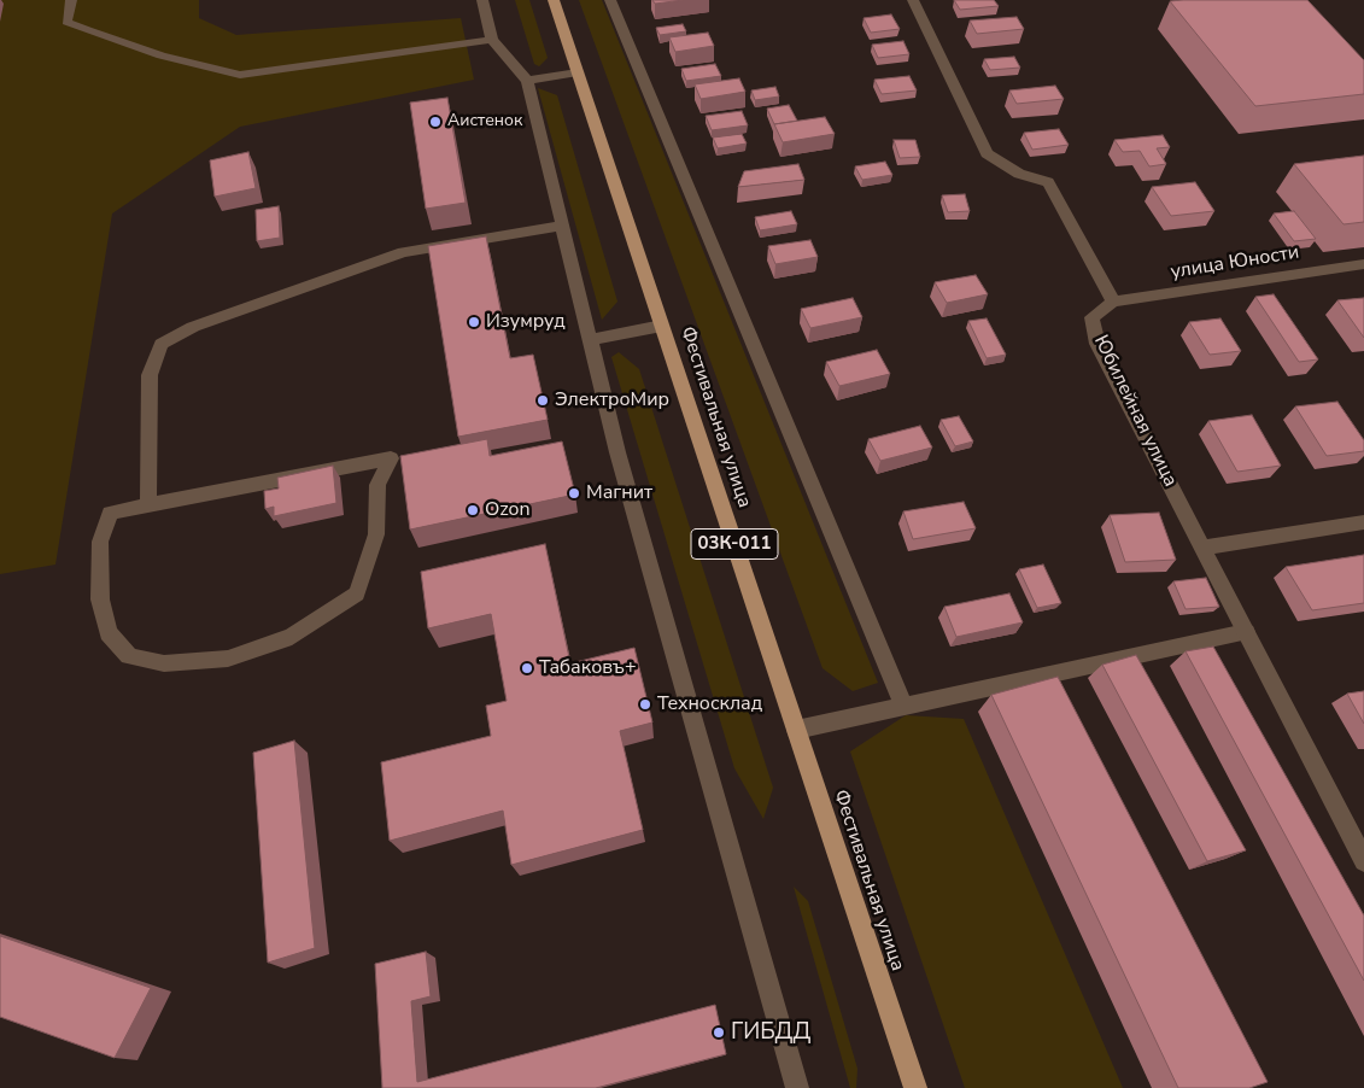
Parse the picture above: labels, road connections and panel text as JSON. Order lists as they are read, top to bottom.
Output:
{
  "streets": {
    "main road": ["Фестивальная улица", "03К-011"],
    "street": ["улица Юности", "Юбилейная улица"]
  },
  "crossings": [
    ["улица Юности", "Юбилейная улица"]
  ],
  "places": [
    "Аистенок",
    "Изумруд",
    "ЭлектроМир",
    "Магнит",
    "Ozon",
    "Табаковъ+",
    "Техносклад",
    "ГИБДД"
  ]
}
